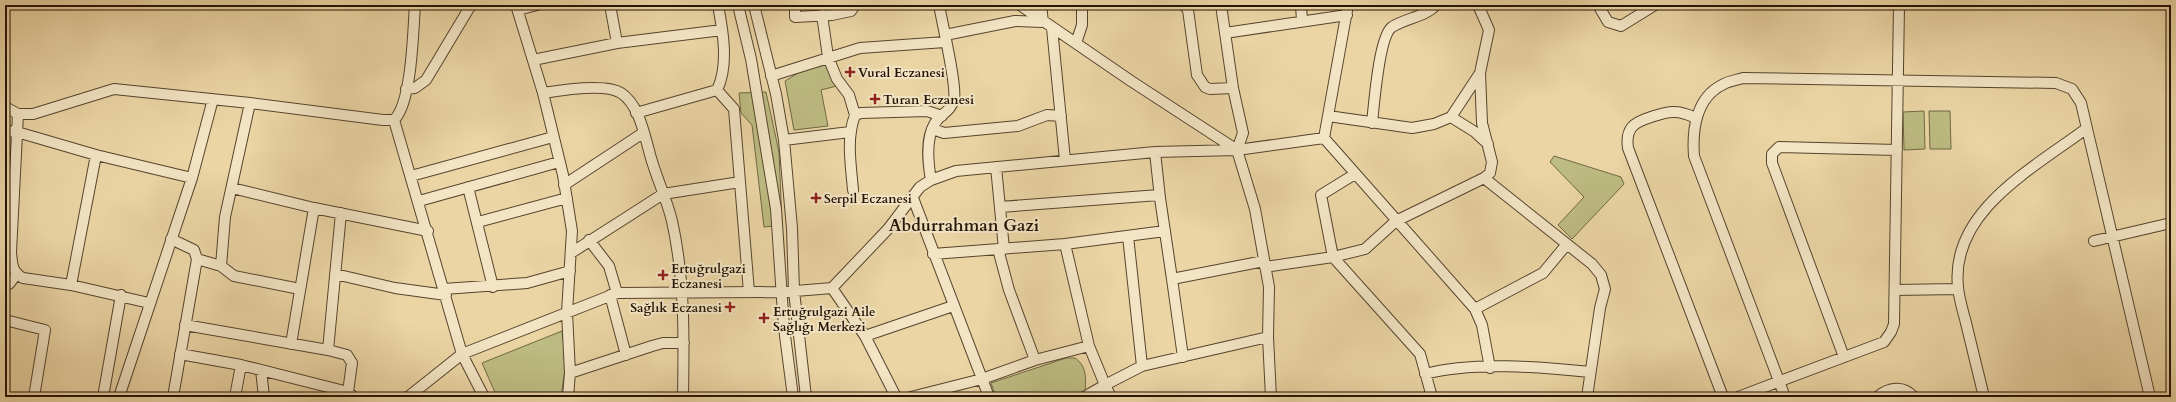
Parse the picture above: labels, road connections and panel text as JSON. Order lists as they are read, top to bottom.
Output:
{
  "districts": ["Abdurrahman Gazi"],
  "places": {
    "health": [
      "Vural Eczanesi",
      "Turan Eczanesi",
      "Serpil Eczanesi",
      "Ertuğrulgazi Eczanesi",
      "Sağlık Eczanesi",
      "Ertuğrulgazi Aile Sağlığı Merkezi"
    ]
  }
}
